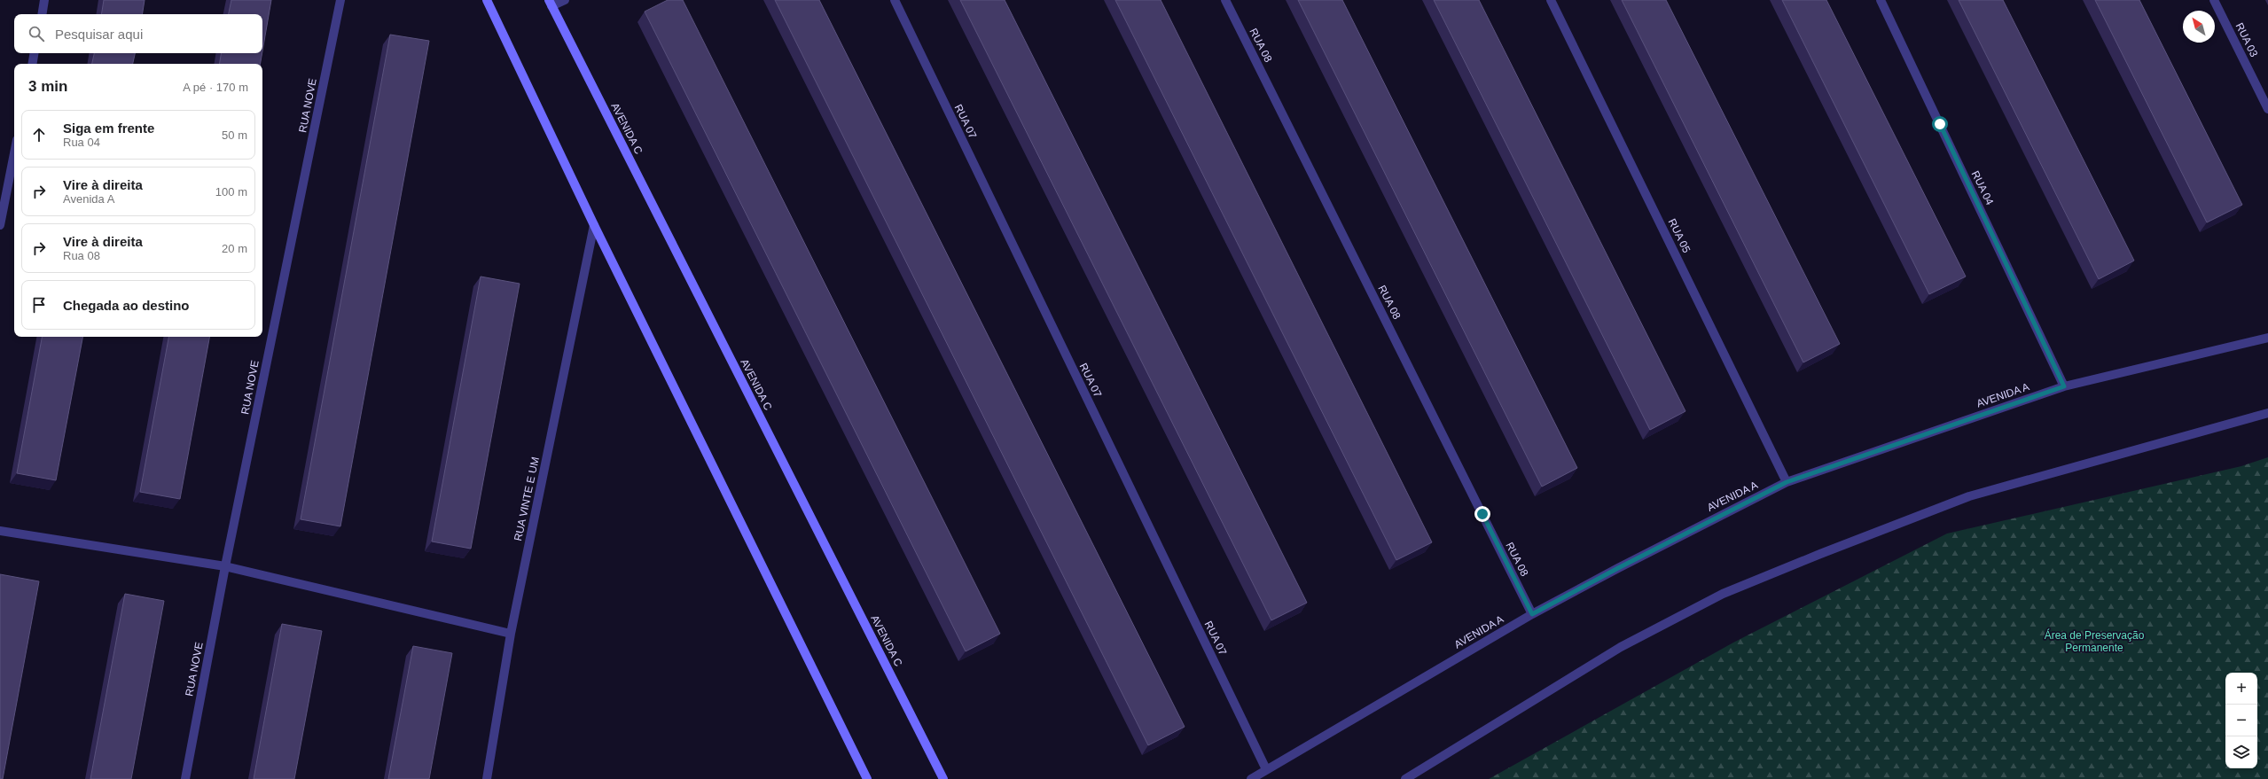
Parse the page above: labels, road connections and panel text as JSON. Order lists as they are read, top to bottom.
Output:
{
  "streets": {
    "street": [
      "RUA 03",
      "RUA 08",
      "RUA NOVE",
      "RUA 07",
      "AVENIDA C",
      "RUA 04",
      "RUA 05",
      "AVENIDA A",
      "RUA VINTE E UM"
    ]
  },
  "crossings": [
    ["RUA 08", "AVENIDA A"],
    ["RUA 07", "AVENIDA A"],
    ["RUA 04", "AVENIDA A"],
    ["RUA 05", "AVENIDA A"]
  ],
  "parks": ["Área de Preservação Permanente"],
  "north": "top left",
  "page": {
    "search": "Pesquisar aqui",
    "heading": ["3 min", "A pé · 170 m"],
    "list": [
      ["Siga em frente", "Rua 04", "50 m"],
      ["Vire à direita", "Avenida A", "100 m"],
      ["Vire à direita", "Rua 08", "20 m"],
      "Chegada ao destino"
    ],
    "map_buttons": ["+", "−"]
  }
}
